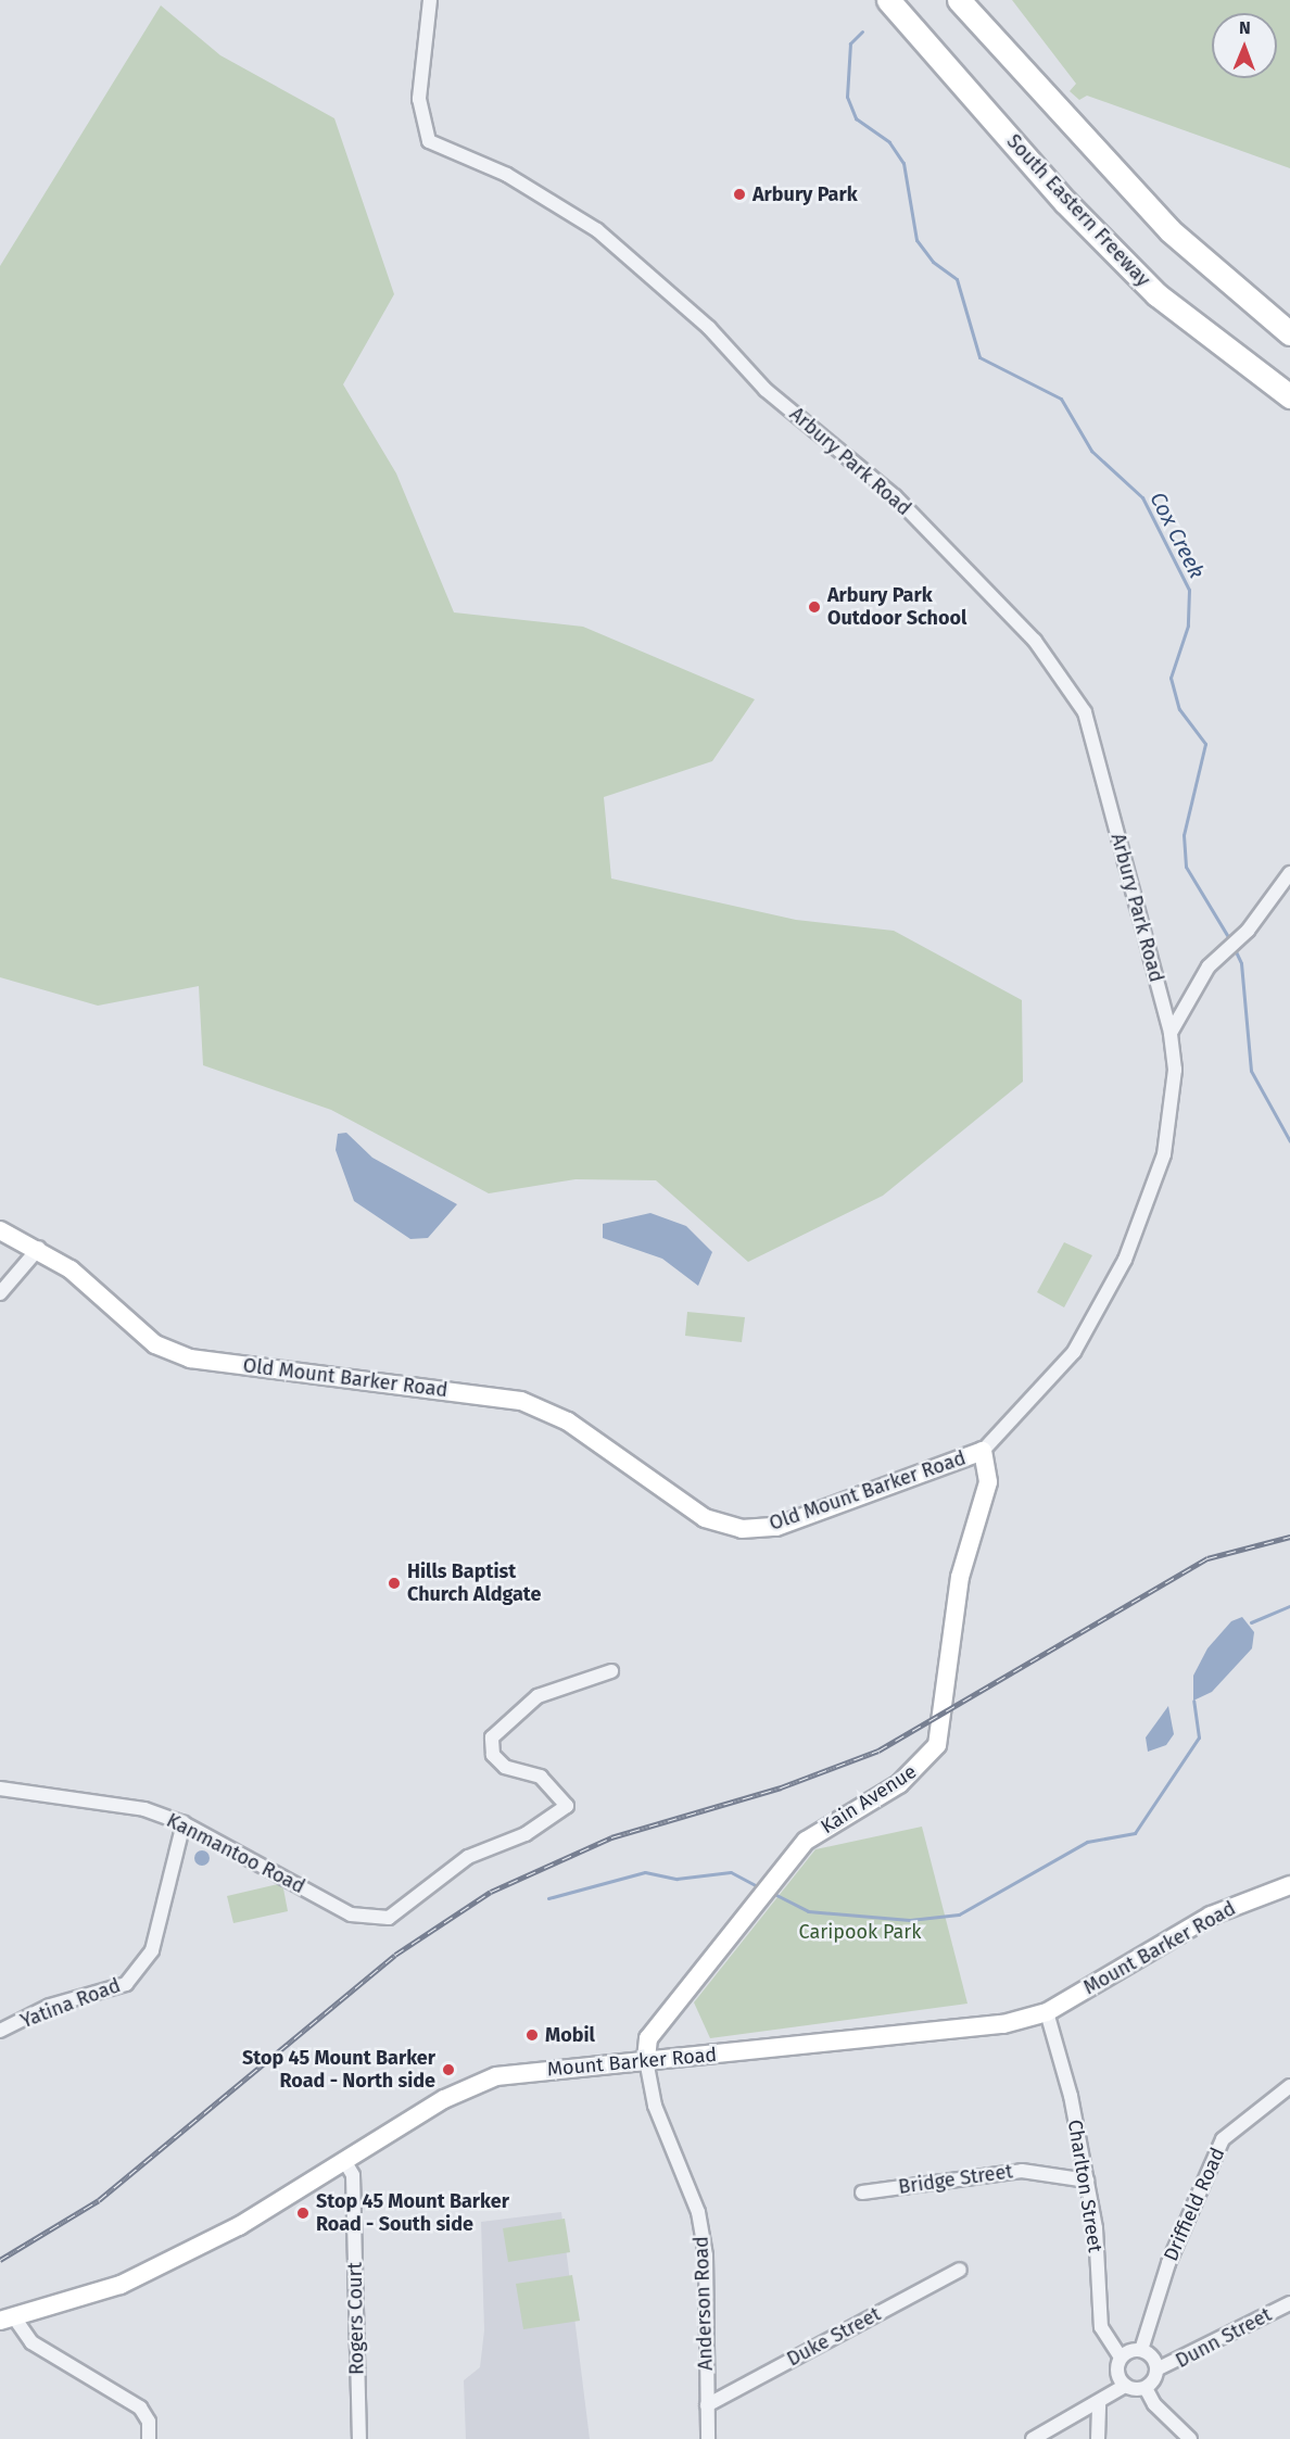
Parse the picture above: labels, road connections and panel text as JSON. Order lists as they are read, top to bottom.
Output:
{
  "streets": {
    "highway": ["South Eastern Freeway"],
    "main road": ["Old Mount Barker Road", "Kain Avenue", "Mount Barker Road"],
    "street": [
      "Arbury Park Road",
      "Kanmantoo Road",
      "Yatina Road",
      "Bridge Street",
      "Charlton Street",
      "Driffield Road",
      "Anderson Road",
      "Rogers Court",
      "Duke Street",
      "Dunn Street"
    ]
  },
  "crossings": [
    ["Arbury Park Road", "Old Mount Barker Road"],
    ["Old Mount Barker Road", "Kain Avenue"],
    ["Kain Avenue", "Mount Barker Road"],
    ["Kain Avenue", "Anderson Road"],
    ["Kanmantoo Road", "Yatina Road"],
    ["Mount Barker Road", "Charlton Street"],
    ["Mount Barker Road", "Anderson Road"],
    ["Mount Barker Road", "Rogers Court"],
    ["Bridge Street", "Charlton Street"],
    ["Charlton Street", "Driffield Road"],
    ["Charlton Street", "Dunn Street"],
    ["Driffield Road", "Dunn Street"],
    ["Anderson Road", "Duke Street"]
  ],
  "water": ["Cox Creek"],
  "parks": ["Caripook Park"],
  "places": [
    "Arbury Park",
    "Arbury Park Outdoor School",
    "Hills Baptist Church Aldgate",
    "Mobil",
    "Stop 45 Mount Barker Road - North side",
    "Stop 45 Mount Barker Road - South side"
  ],
  "north": "top"
}
